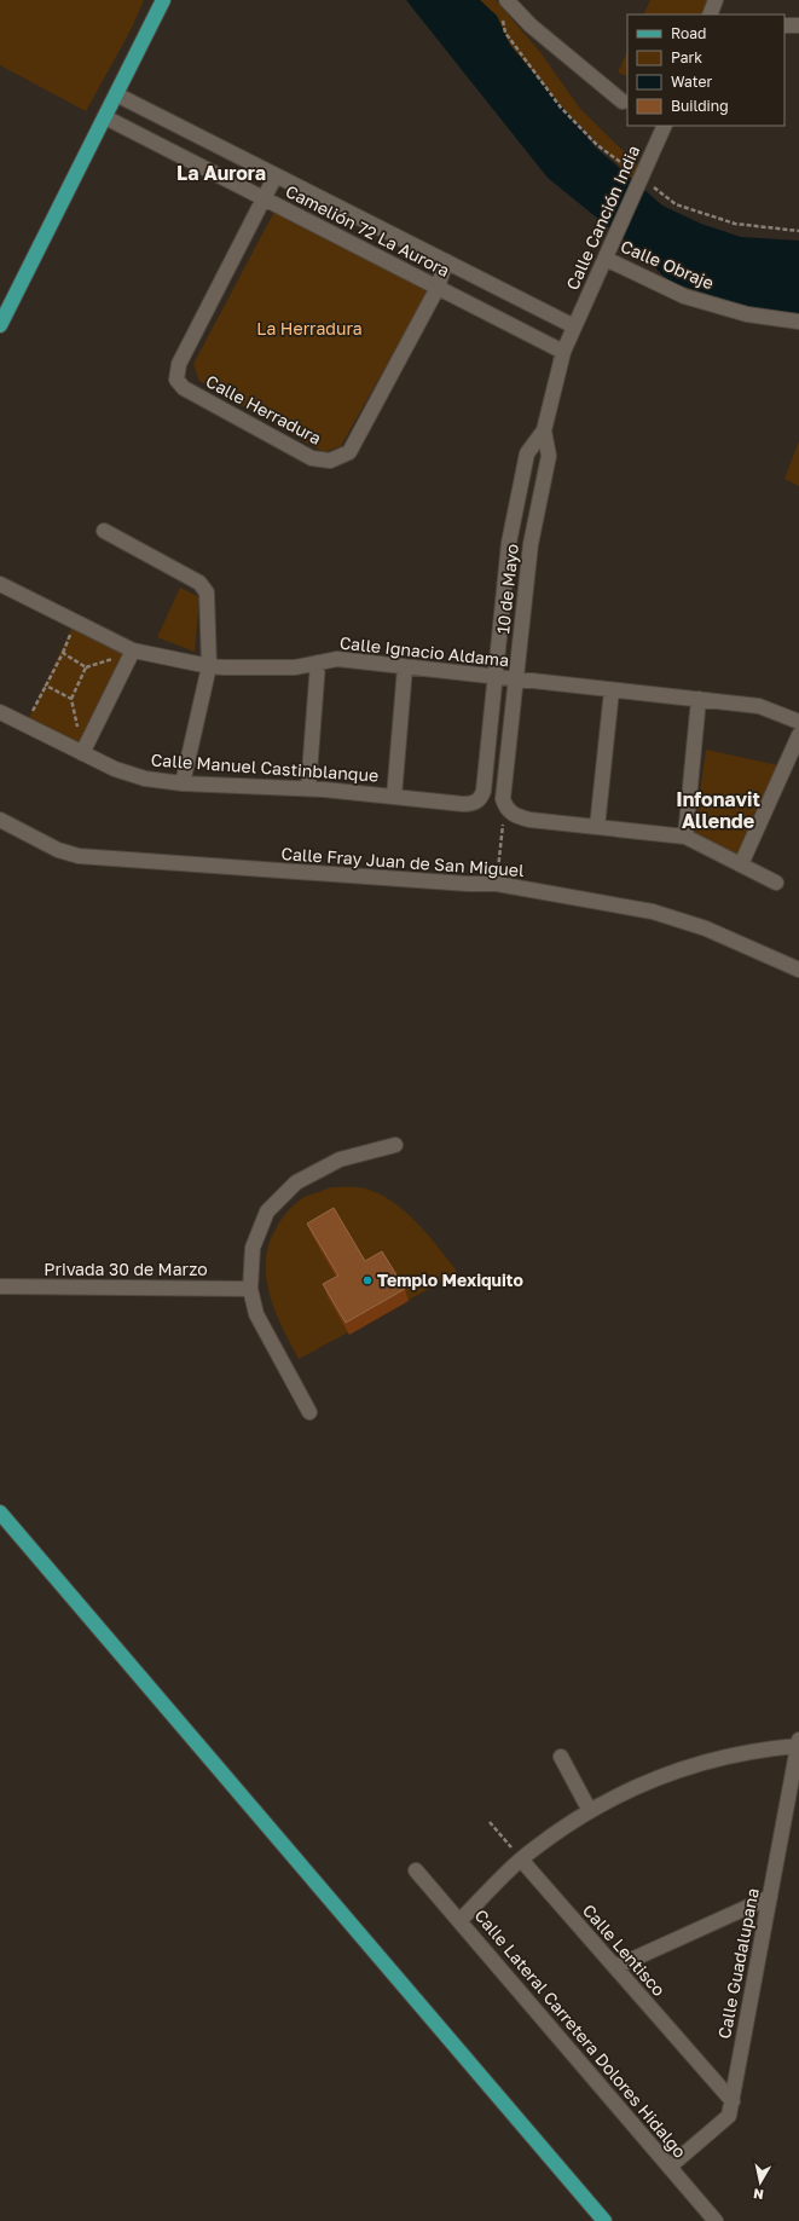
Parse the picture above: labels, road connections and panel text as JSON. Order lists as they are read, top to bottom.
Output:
{
  "streets": {
    "street": [
      "Calle Canción India",
      "Camelión 72 La Aurora",
      "Calle Obraje",
      "Calle Herradura",
      "10 de Mayo",
      "Calle Ignacio Aldama",
      "Calle Manuel Castinblanque",
      "Calle Fray Juan de San Miguel",
      "Privada 30 de Marzo",
      "Calle Lentisco",
      "Calle Guadalupana",
      "Calle Lateral Carretera Dolores Hidalgo"
    ]
  },
  "crossings": [
    ["Calle Canción India", "Camelión 72 La Aurora"],
    ["Calle Canción India", "Calle Obraje"],
    ["Calle Canción India", "10 de Mayo"],
    ["Camelión 72 La Aurora", "Calle Herradura"],
    ["Camelión 72 La Aurora", "10 de Mayo"],
    ["10 de Mayo", "Calle Ignacio Aldama"],
    ["10 de Mayo", "Calle Manuel Castinblanque"],
    ["Calle Lentisco", "Calle Guadalupana"],
    ["Calle Guadalupana", "Calle Lateral Carretera Dolores Hidalgo"]
  ],
  "districts": ["La Aurora", "Infonavit Allende"],
  "parks": ["La Herradura"],
  "places": ["Templo Mexiquito"],
  "legend": [
    "Road",
    "Park",
    "Water",
    "Building"
  ],
  "north": "bottom"
}
